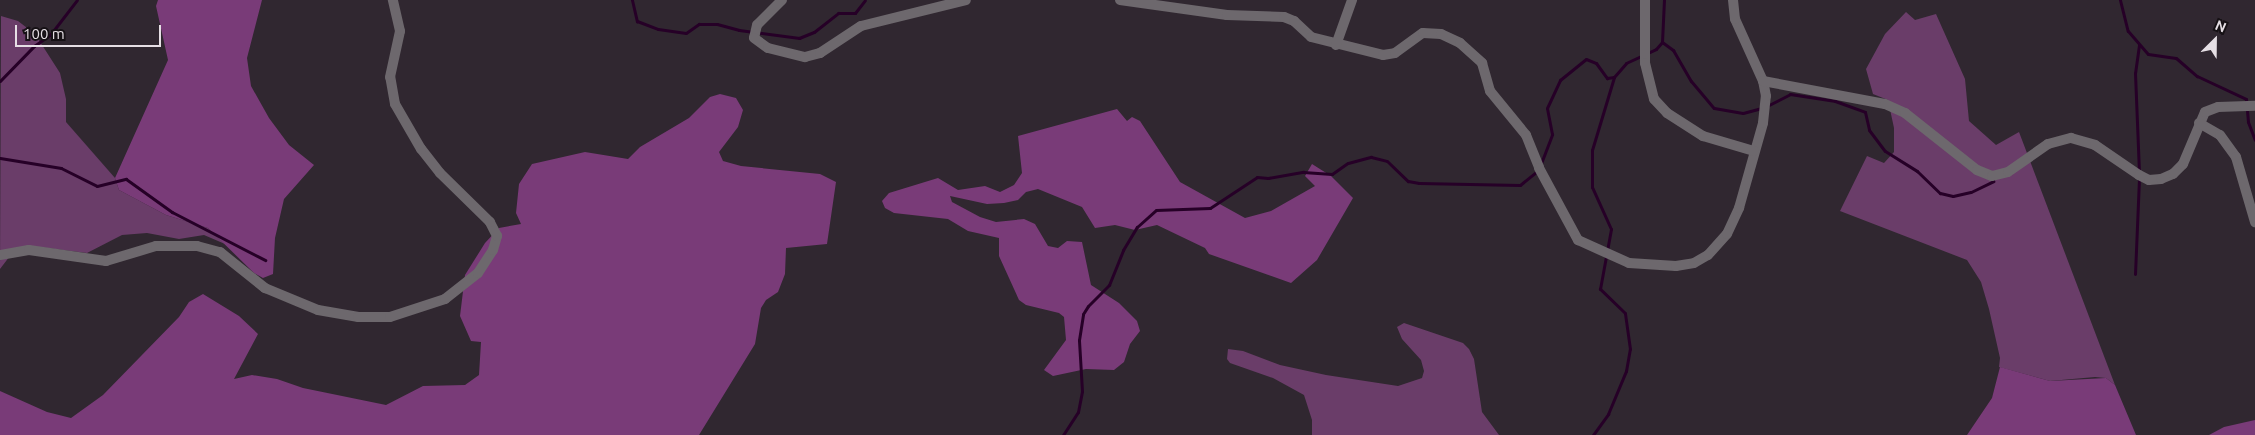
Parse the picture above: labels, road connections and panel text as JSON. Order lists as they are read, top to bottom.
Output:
{
  "scale_bar": "100 m",
  "north": "top right"
}
